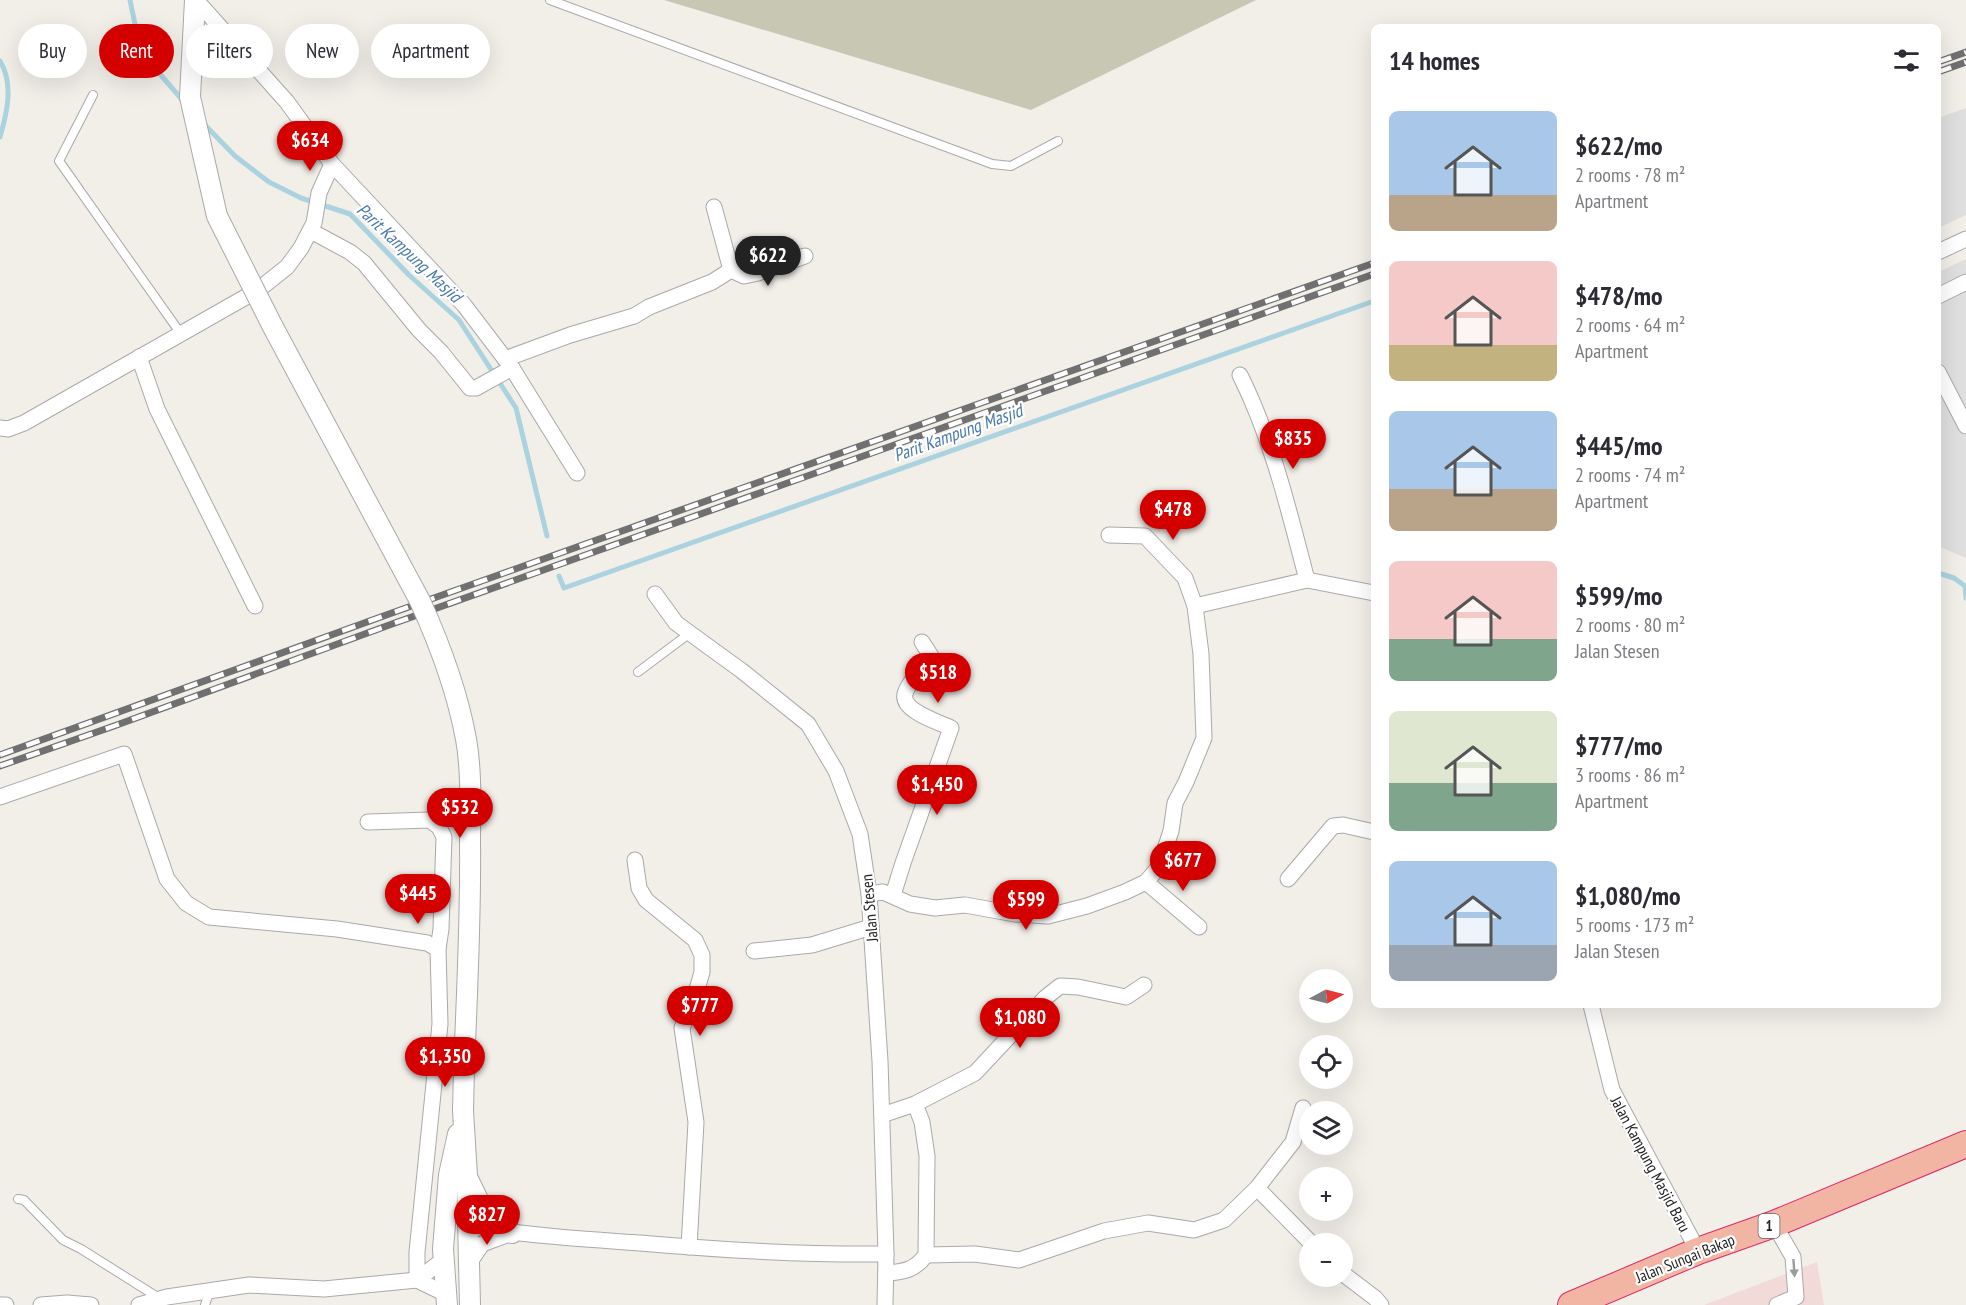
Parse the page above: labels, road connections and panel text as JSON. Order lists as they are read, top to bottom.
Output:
{
  "streets": {
    "highway": ["1", "Jalan Sungai Bakap"],
    "street": ["Jalan Stesen", "Jalan Kampung Masjid Baru"]
  },
  "crossings": [
    ["Jalan Kampung Masjid Baru", "Jalan Sungai Bakap"]
  ],
  "water": ["Parit Kampung Masjid"],
  "north": "right",
  "page": {
    "chip": [
      "Buy",
      "Rent",
      "Filters",
      "New",
      "Apartment"
    ],
    "heading": "14 homes",
    "list": [
      {
        "name": "$622/mo",
        "note": "2 rooms · 78 m² · Apartment"
      },
      {
        "name": "$478/mo",
        "note": "2 rooms · 64 m² · Apartment"
      },
      {
        "name": "$445/mo",
        "note": "2 rooms · 74 m² · Apartment"
      },
      {
        "name": "$599/mo",
        "note": "2 rooms · 80 m² · Jalan Stesen"
      },
      {
        "name": "$777/mo",
        "note": "3 rooms · 86 m² · Apartment"
      },
      {
        "name": "$1,080/mo",
        "note": "5 rooms · 173 m² · Jalan Stesen"
      }
    ],
    "price": [
      "$634",
      "$622",
      "$835",
      "$478",
      "$518",
      "$1,450",
      "$532",
      "$677",
      "$445",
      "$599",
      "$777",
      "$1,080",
      "$1,350",
      "$827"
    ],
    "map_buttons": ["+", "−"]
  }
}
